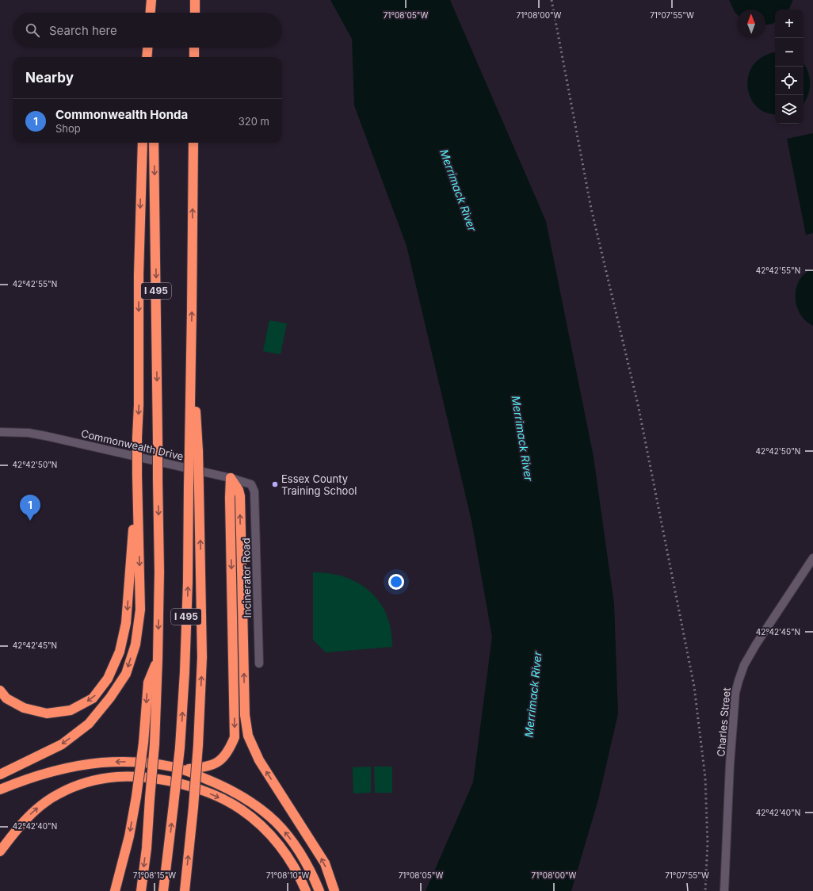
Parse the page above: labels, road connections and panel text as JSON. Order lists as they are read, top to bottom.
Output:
{
  "streets": {
    "highway": ["I 495"],
    "street": ["Commonwealth Drive", "Incinerator Road", "Charles Street"]
  },
  "crossings": [
    ["Commonwealth Drive", "Incinerator Road"]
  ],
  "water": ["Merrimack River"],
  "places": ["Essex County Training School"],
  "north": "top",
  "page": {
    "map_buttons": ["+", "−"],
    "search": "Search here",
    "heading": "Nearby",
    "list": [
      {
        "mark": "1",
        "name": "Commonwealth Honda",
        "note": "Shop",
        "value": "320 m"
      }
    ],
    "pins": "1"
  },
  "coordinates": [
    "71°08'05\"W",
    "71°08'00\"W",
    "71°07'55\"W",
    "42°42'55\"N",
    "42°42'50\"N",
    "42°42'45\"N",
    "42°42'40\"N",
    "71°08'15\"W",
    "71°08'10\"W"
  ]
}
